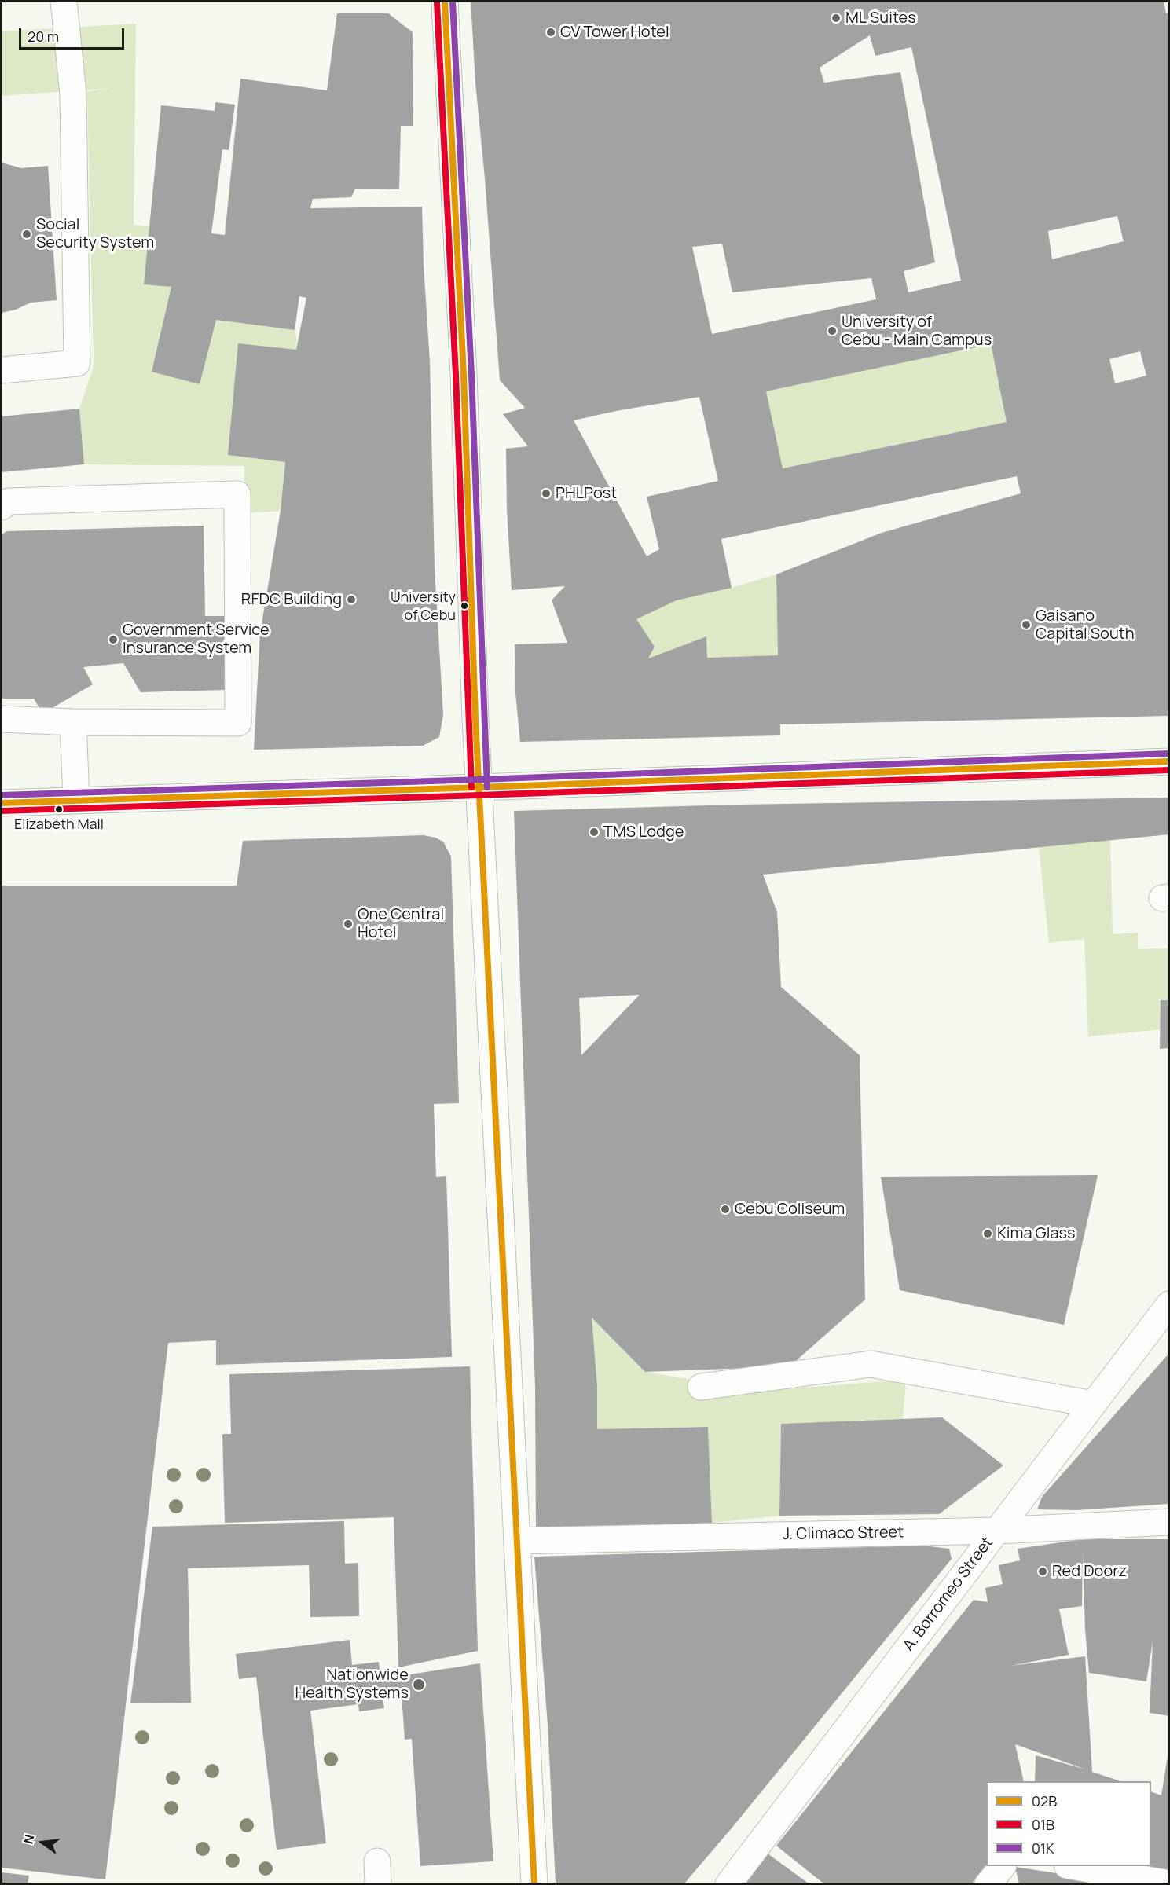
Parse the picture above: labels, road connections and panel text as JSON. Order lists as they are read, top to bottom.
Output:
{
  "streets": {
    "street": ["J. Climaco Street", "A. Borromeo Street"]
  },
  "crossings": [
    ["J. Climaco Street", "A. Borromeo Street"]
  ],
  "places": [
    "ML Suites",
    "GV Tower Hotel",
    "Social Security System",
    "University of Cebu - Main Campus",
    "PHLPost",
    "RFDC Building",
    "University of Cebu",
    "Gaisano Capital South",
    "Government Service Insurance System",
    "Elizabeth Mall",
    "TMS Lodge",
    "One Central Hotel",
    "Cebu Coliseum",
    "Kima Glass",
    "Red Doorz",
    "Nationwide Health Systems"
  ],
  "lines": ["transit line 02B", "transit line 01K", "transit line 01B"],
  "legend": ["02B", "01B", "01K"],
  "scale_bar": "20 m",
  "north": "left"
}
